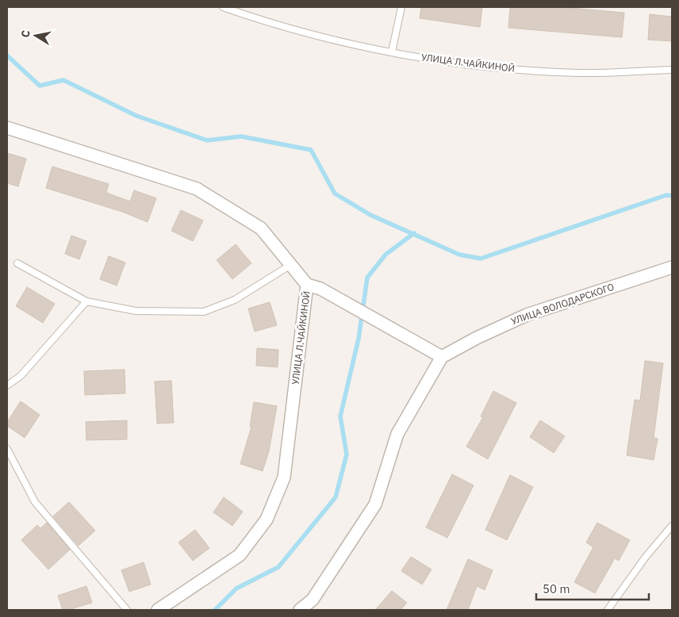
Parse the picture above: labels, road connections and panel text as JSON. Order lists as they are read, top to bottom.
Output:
{
  "streets": {
    "street": ["УЛИЦА Л.ЧАЙКИНОЙ", "УЛИЦА ВОЛОДАРСКОГО"]
  },
  "scale_bar": "50 m",
  "north": "left"
}
